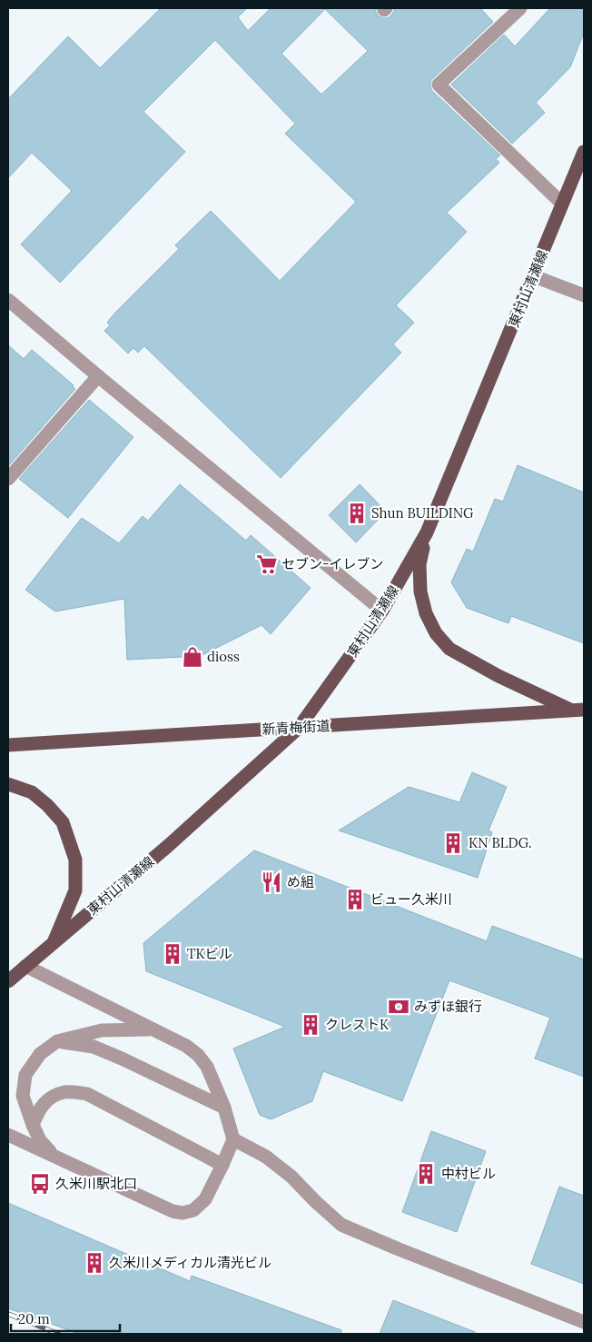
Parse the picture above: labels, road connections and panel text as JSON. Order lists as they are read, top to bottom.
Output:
{
  "streets": {
    "main road": ["東村山清瀬線", "新青梅街道"]
  },
  "crossings": [
    ["東村山清瀬線", "新青梅街道"]
  ],
  "places": {
    "building": [
      "Shun BUILDING",
      "KN BLDG.",
      "ビュー久米川",
      "TKビル",
      "クレストK",
      "中村ビル",
      "久米川メディカル清光ビル"
    ],
    "supermarket": ["セブン-イレブン"],
    "shop": ["dioss"],
    "restaurant": ["め組"],
    "bank": ["みずほ銀行"],
    "bus stop": ["久米川駅北口"]
  },
  "scale_bar": "20 m"
}
